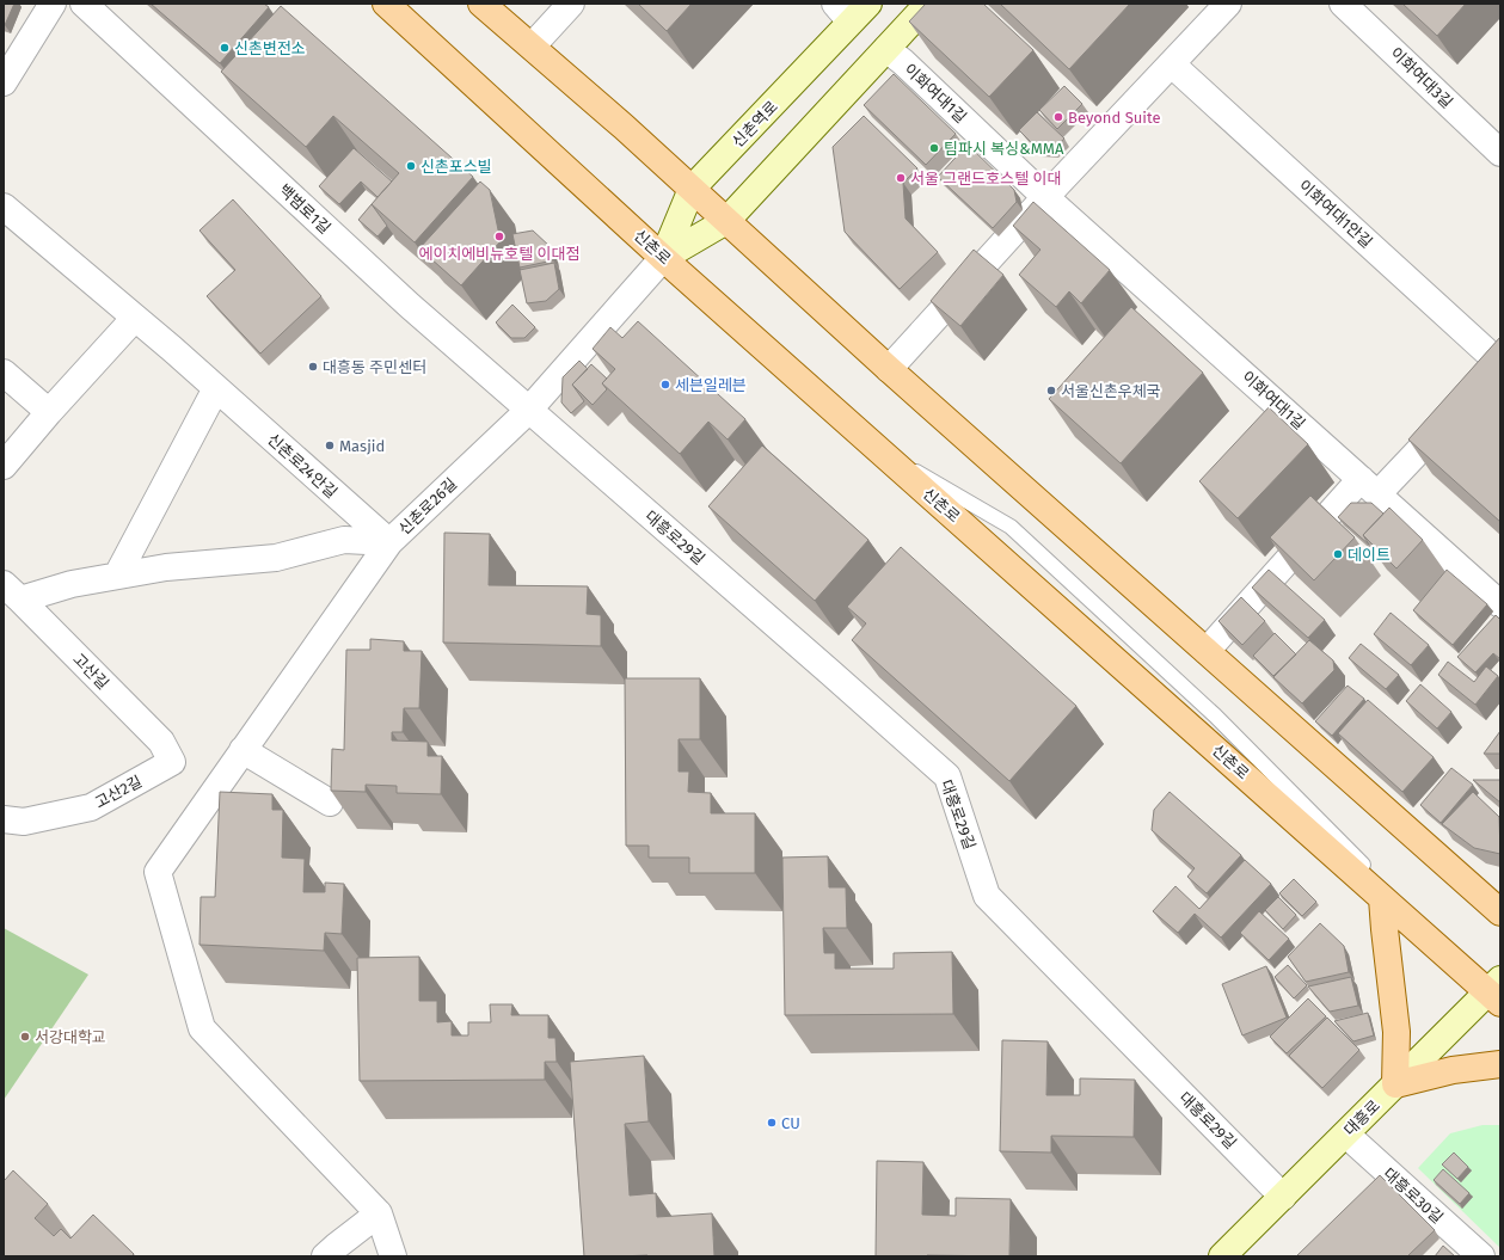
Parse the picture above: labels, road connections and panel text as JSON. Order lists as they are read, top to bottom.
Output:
{
  "streets": {
    "main road": ["신촌역로", "신촌로", "대흥로"],
    "street": [
      "이화여대3길",
      "이화여대1길",
      "백범로1길",
      "이화여대1안길",
      "신촌로24안길",
      "신촌로26길",
      "대흥로29길",
      "고산길",
      "고산2길",
      "대흥로30길"
    ]
  },
  "crossings": [
    ["신촌역로", "신촌로"],
    ["신촌역로", "신촌로26길"],
    ["백범로1길", "신촌로26길"],
    ["백범로1길", "대흥로29길"],
    ["신촌로", "신촌로26길"],
    ["신촌로", "대흥로"],
    ["신촌로24안길", "신촌로26길"],
    ["신촌로26길", "대흥로29길"],
    ["신촌로26길", "고산길"],
    ["대흥로29길", "대흥로"],
    ["고산길", "고산2길"],
    ["대흥로", "대흥로30길"]
  ],
  "places": [
    "신촌변전소",
    "Beyond Suite",
    "팀파시 복싱&MMA",
    "신촌포스빌",
    "서울 그랜드호스텔 이대",
    "에이치에비뉴호텔 이대점",
    "대흥동 주민센터",
    "세븐일레븐",
    "서울신촌우체국",
    "Masjid",
    "데이트",
    "서강대학교",
    "CU"
  ]
}
